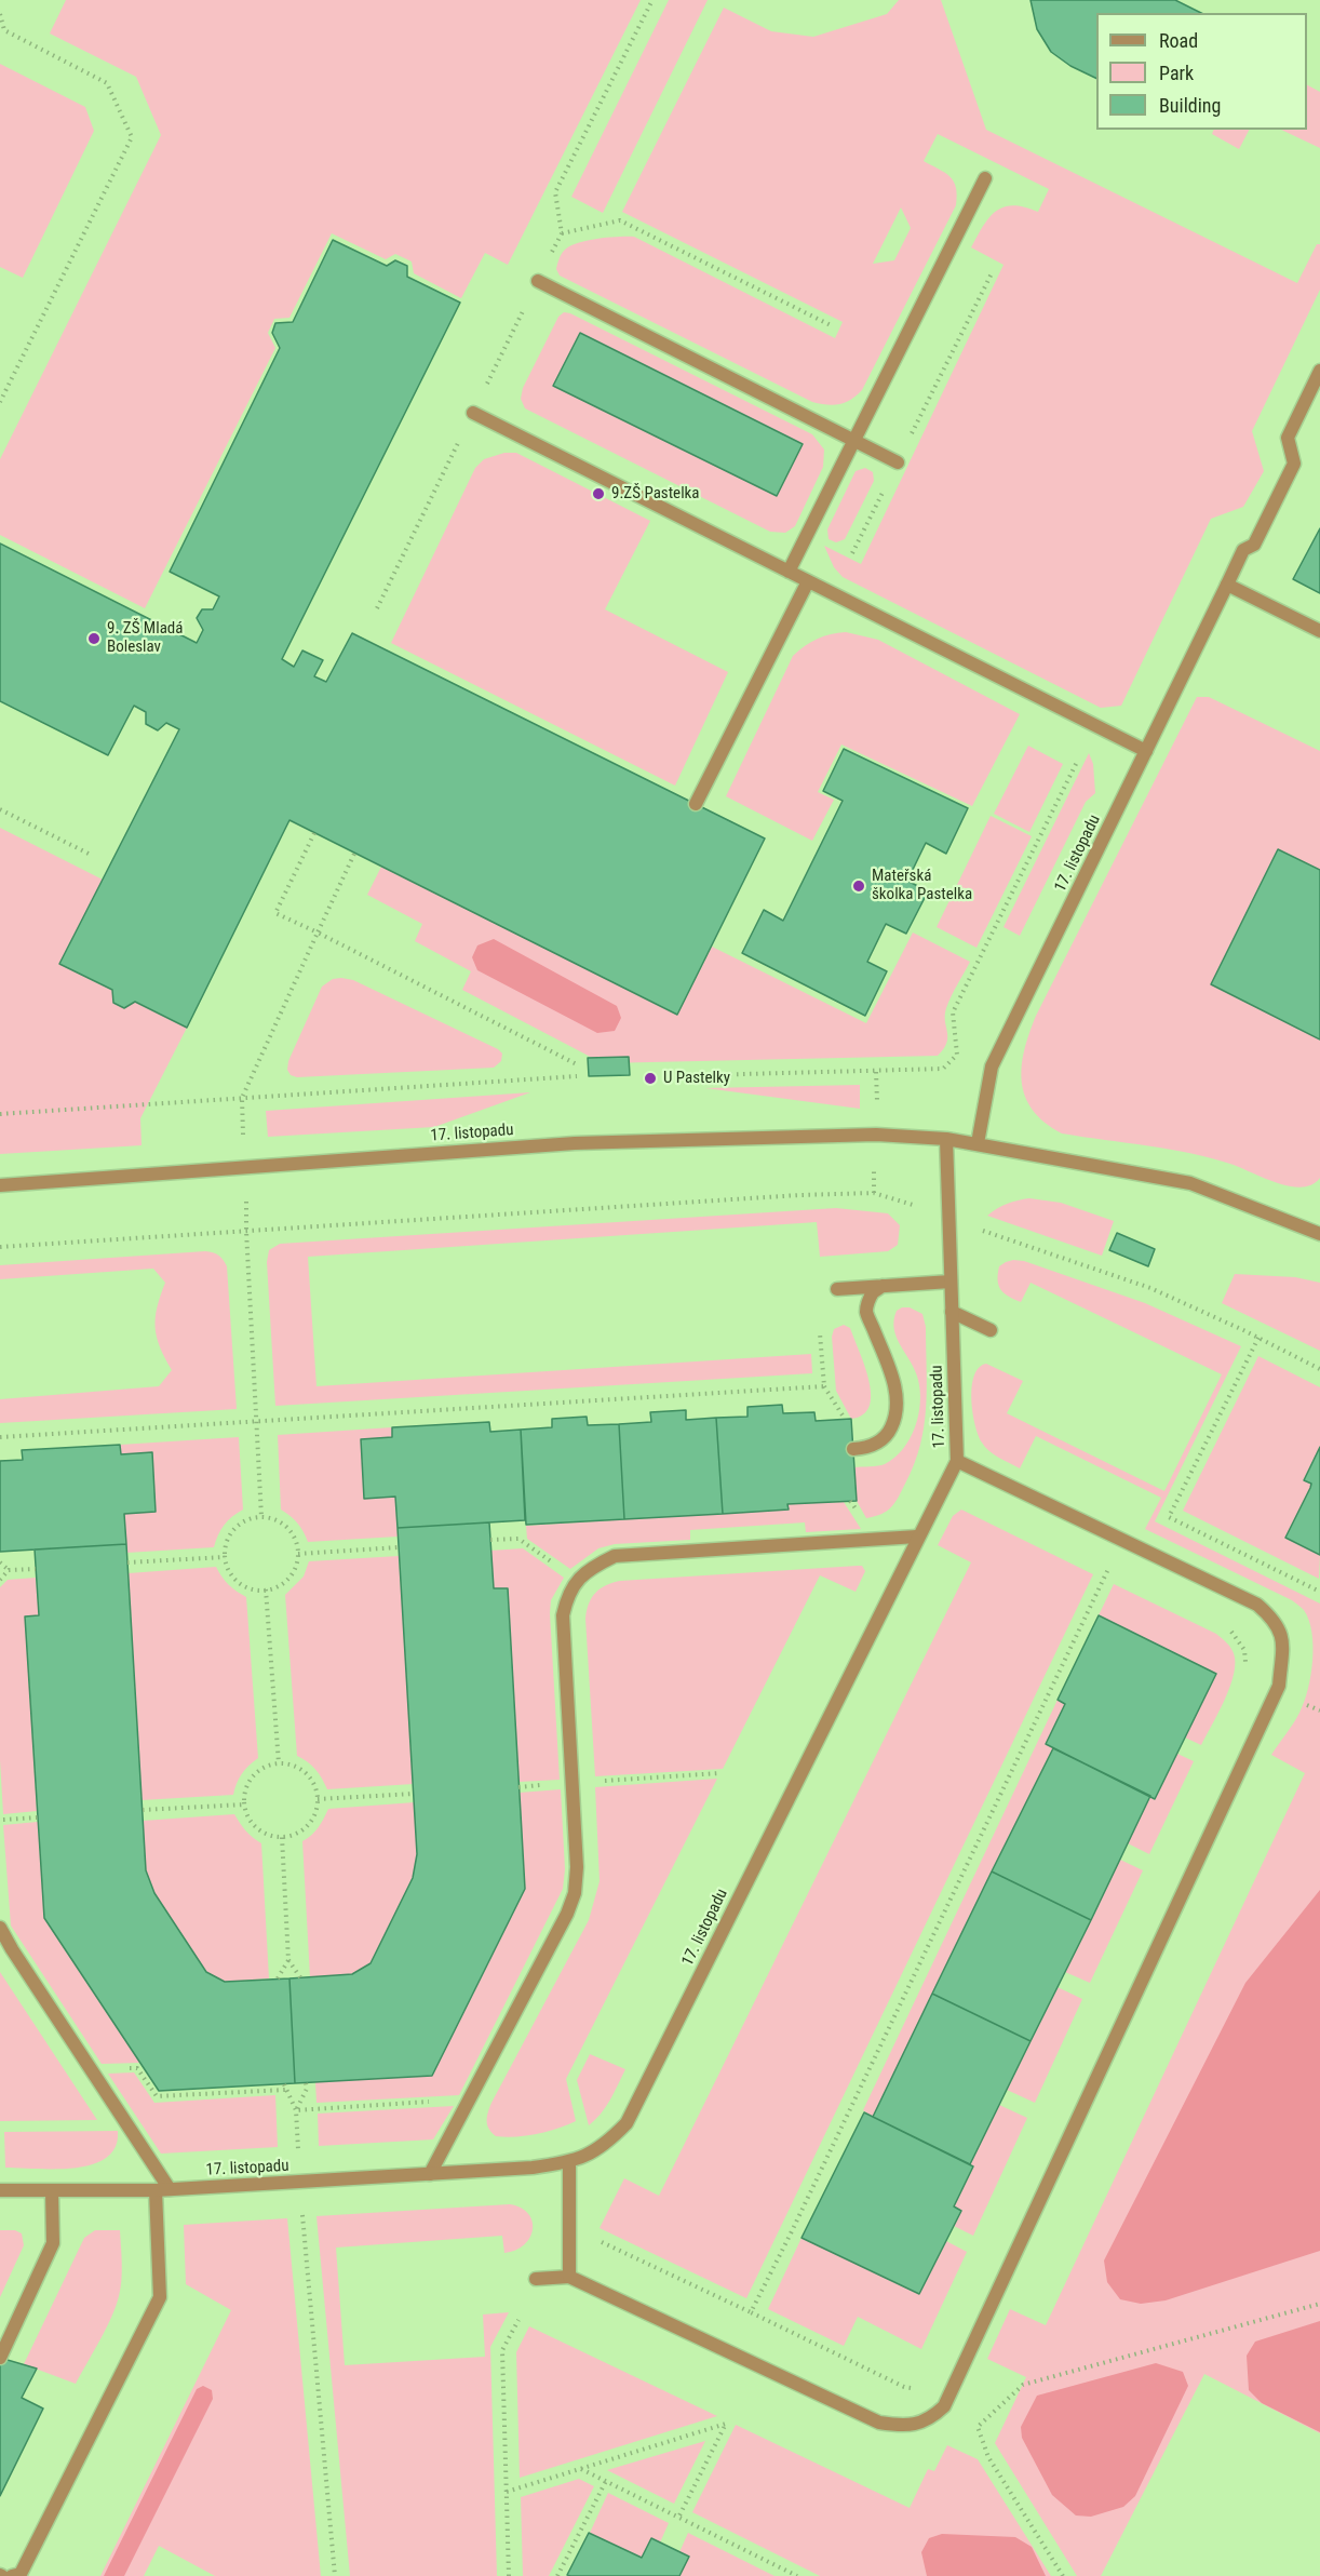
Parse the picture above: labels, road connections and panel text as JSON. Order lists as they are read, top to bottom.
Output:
{
  "streets": {
    "street": ["17. listopadu"]
  },
  "places": [
    "9.ZŠ Pastelka",
    "9. ZŠ Mladá Boleslav",
    "Mateřská školka Pastelka",
    "U Pastelky"
  ],
  "legend": ["Road", "Park", "Building"]
}
